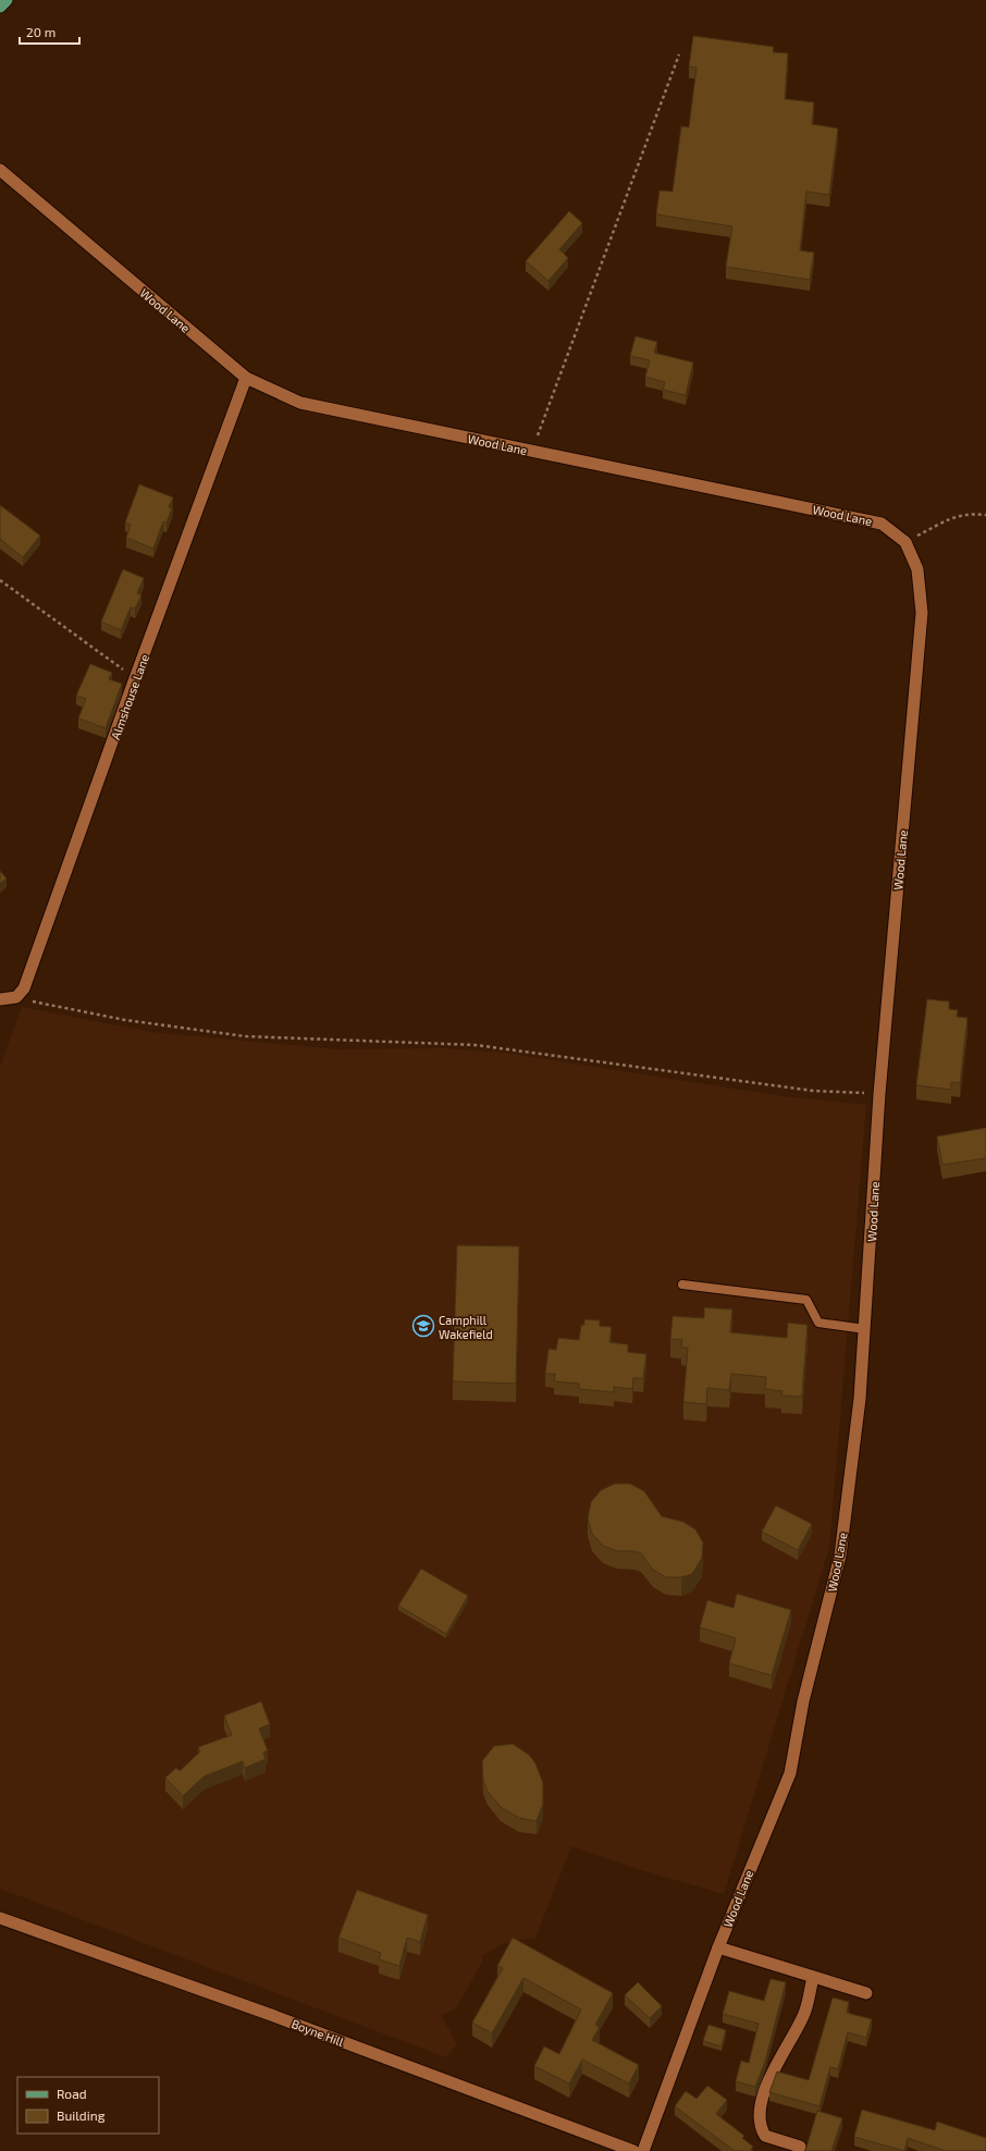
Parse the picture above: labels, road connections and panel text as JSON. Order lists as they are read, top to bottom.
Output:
{
  "streets": {
    "street": ["Wood Lane", "Almshouse Lane", "Boyne Hill"]
  },
  "crossings": [
    ["Wood Lane", "Almshouse Lane"]
  ],
  "places": {
    "school or university": ["Camphill Wakefield"]
  },
  "legend": ["Road", "Building"],
  "scale_bar": "20 m"
}
